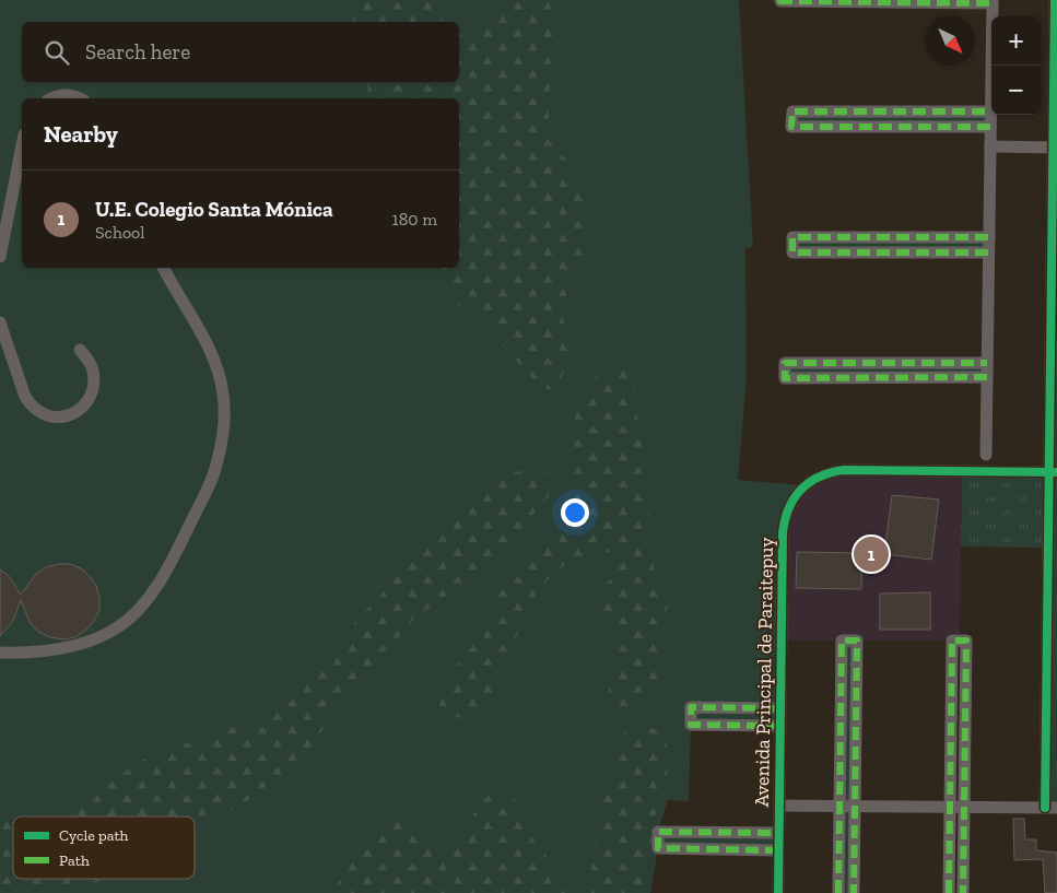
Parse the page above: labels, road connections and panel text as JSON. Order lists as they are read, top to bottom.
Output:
{
  "streets": {
    "street": ["Avenida Principal de Paraitepuy"]
  },
  "legend": ["Cycle path", "Path"],
  "north": "bottom right",
  "page": {
    "map_buttons": ["+", "−"],
    "search": "Search here",
    "heading": "Nearby",
    "list": [
      {
        "mark": "1",
        "name": "U.E. Colegio Santa Mónica",
        "note": "School",
        "value": "180 m"
      }
    ],
    "pins": "1"
  }
}
